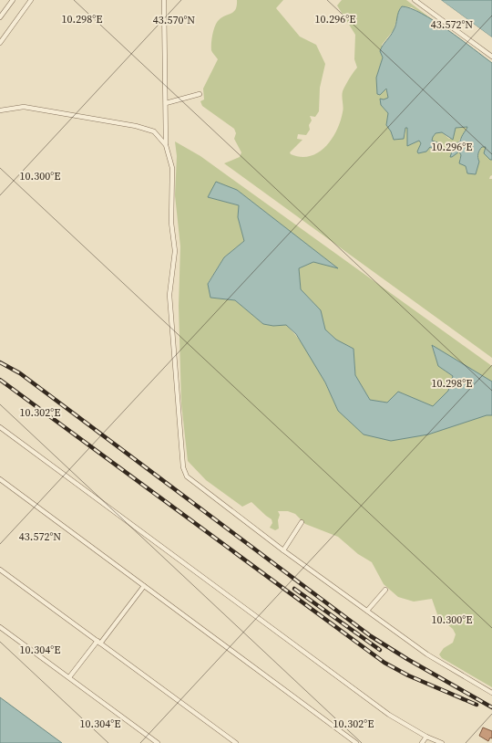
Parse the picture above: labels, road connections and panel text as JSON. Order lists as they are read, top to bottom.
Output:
{
  "coordinates": [
    "10.298°E",
    "10.296°E",
    "43.570°N",
    "43.572°N",
    "10.300°E",
    "10.302°E",
    "10.304°E"
  ]
}
